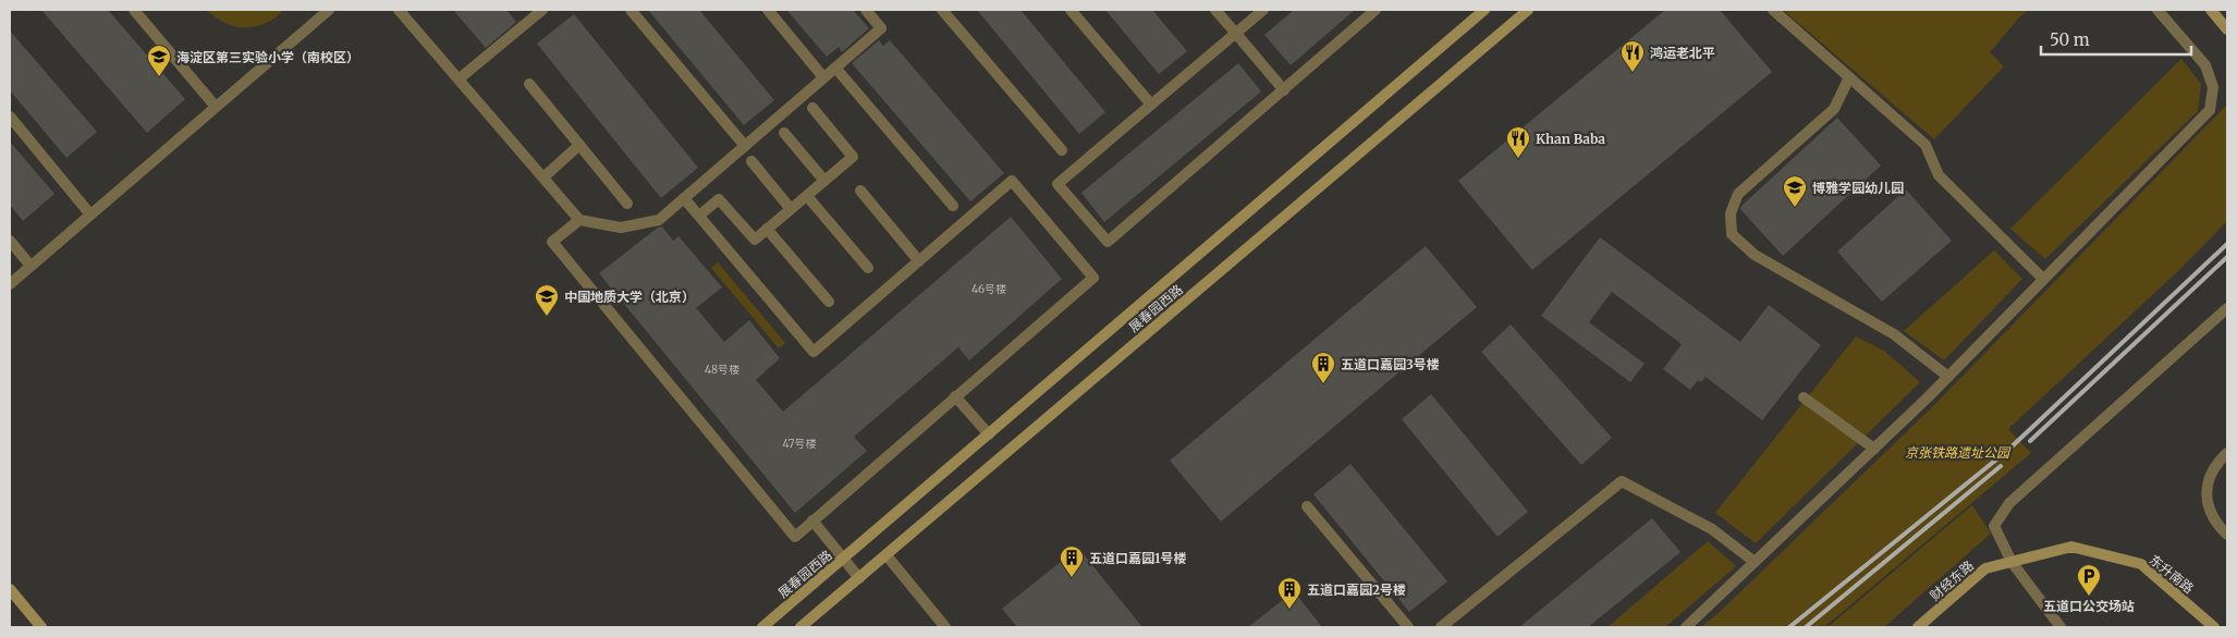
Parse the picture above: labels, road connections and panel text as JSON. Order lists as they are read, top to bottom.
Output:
{
  "streets": {
    "main road": ["展春园西路", "东升南路", "财经东路"]
  },
  "crossings": [
    ["东升南路", "财经东路"]
  ],
  "parks": ["京张铁路遗址公园"],
  "places": {
    "restaurant": ["鸿运老北平", "Khan Baba"],
    "school or university": ["海淀区第三实验小学（南校区）", "博雅学园幼儿园", "中国地质大学（北京）"],
    "building": ["五道口嘉园3号楼", "五道口嘉园1号楼", "五道口嘉园2号楼"],
    "parking": ["五道口公交场站"]
  },
  "house_numbers": ["46号楼", "48号楼", "47号楼"],
  "scale_bar": "50 m"
}
